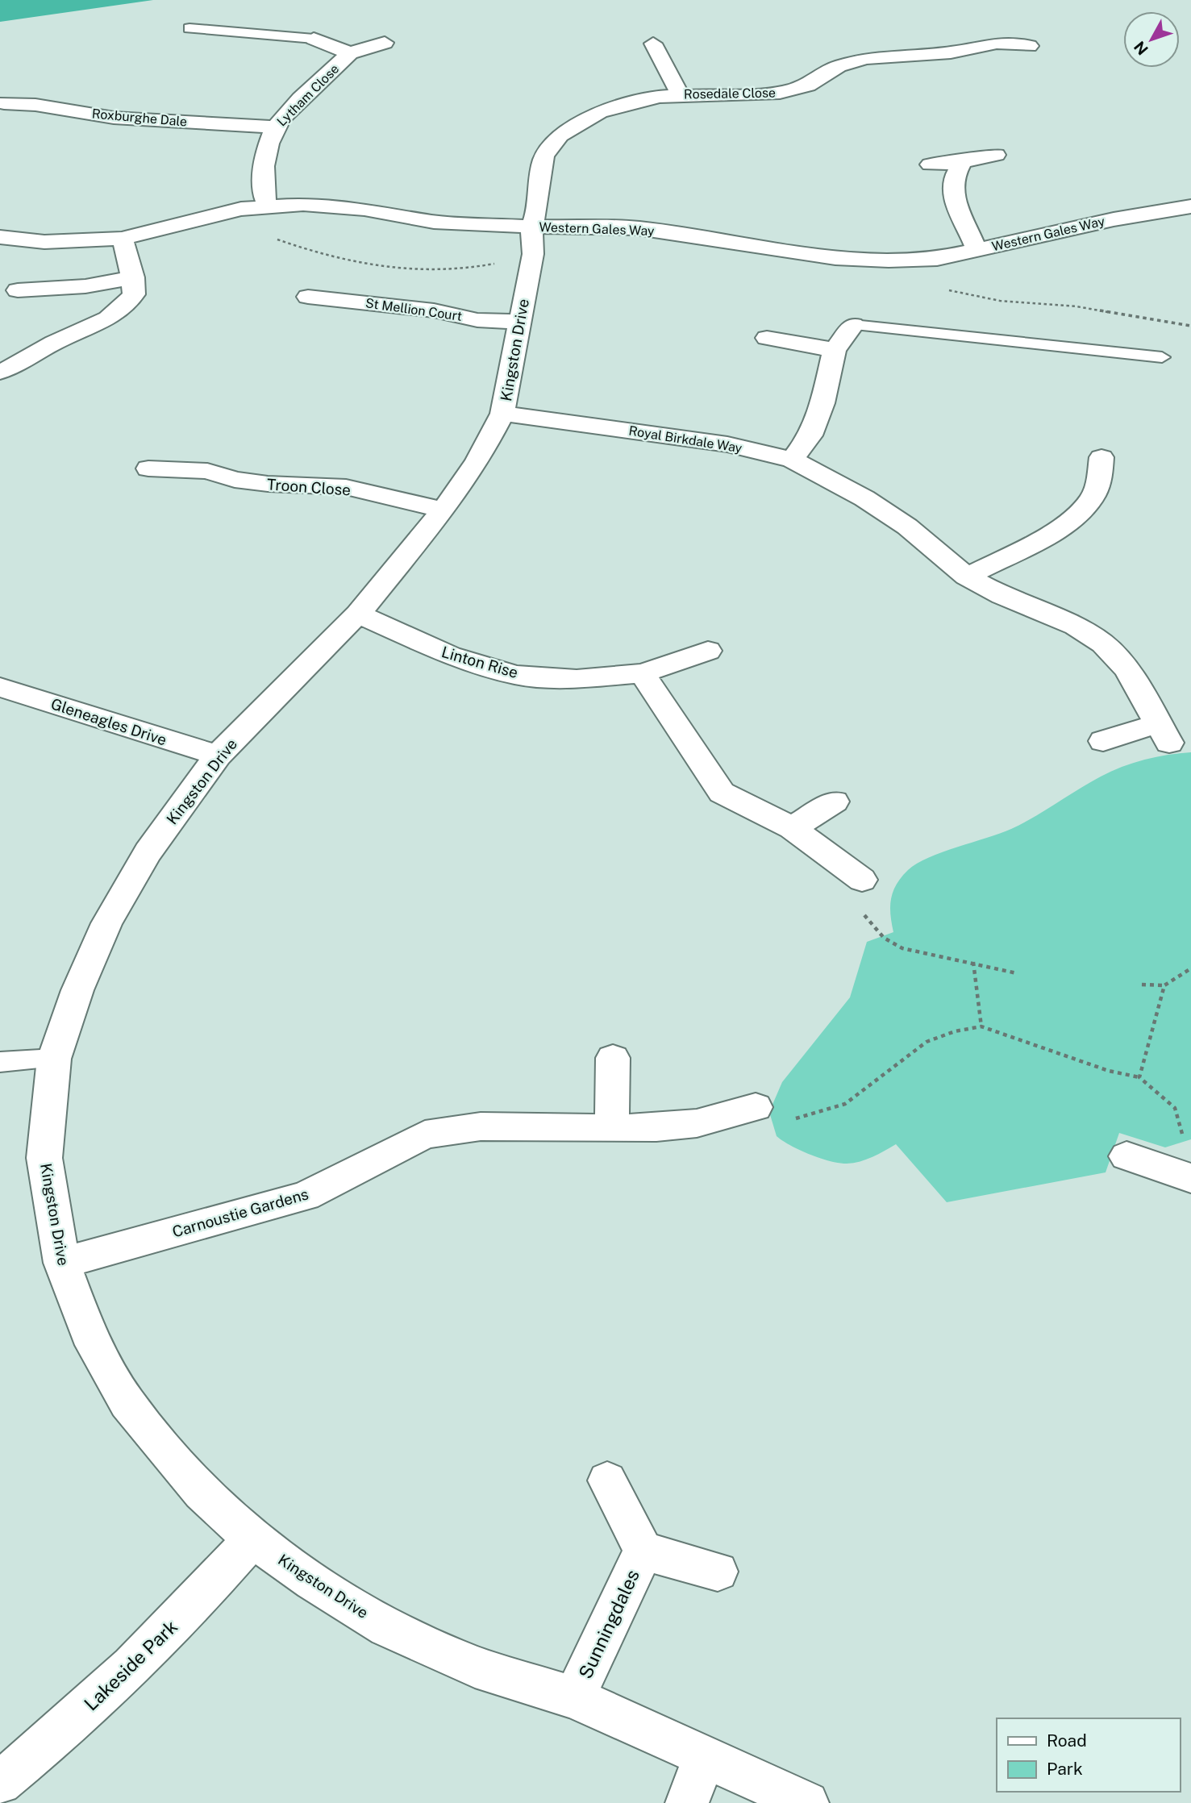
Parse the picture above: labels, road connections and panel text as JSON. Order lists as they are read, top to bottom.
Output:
{
  "streets": {
    "street": [
      "Rosedale Close",
      "Lytham Close",
      "Roxburghe Dale",
      "Western Gales Way",
      "St Mellion Court",
      "Kingston Drive",
      "Royal Birkdale Way",
      "Troon Close",
      "Linton Rise",
      "Gleneagles Drive",
      "Carnoustie Gardens",
      "Sunningdales",
      "Lakeside Park"
    ]
  },
  "crossings": [
    ["Rosedale Close", "Western Gales Way"],
    ["Rosedale Close", "Kingston Drive"],
    ["Lytham Close", "Roxburghe Dale"],
    ["Lytham Close", "Western Gales Way"],
    ["Western Gales Way", "Kingston Drive"],
    ["St Mellion Court", "Kingston Drive"],
    ["Kingston Drive", "Royal Birkdale Way"],
    ["Kingston Drive", "Troon Close"],
    ["Kingston Drive", "Linton Rise"],
    ["Kingston Drive", "Gleneagles Drive"],
    ["Kingston Drive", "Carnoustie Gardens"],
    ["Kingston Drive", "Sunningdales"],
    ["Kingston Drive", "Lakeside Park"]
  ],
  "legend": ["Road", "Park"],
  "north": "bottom left"
}
